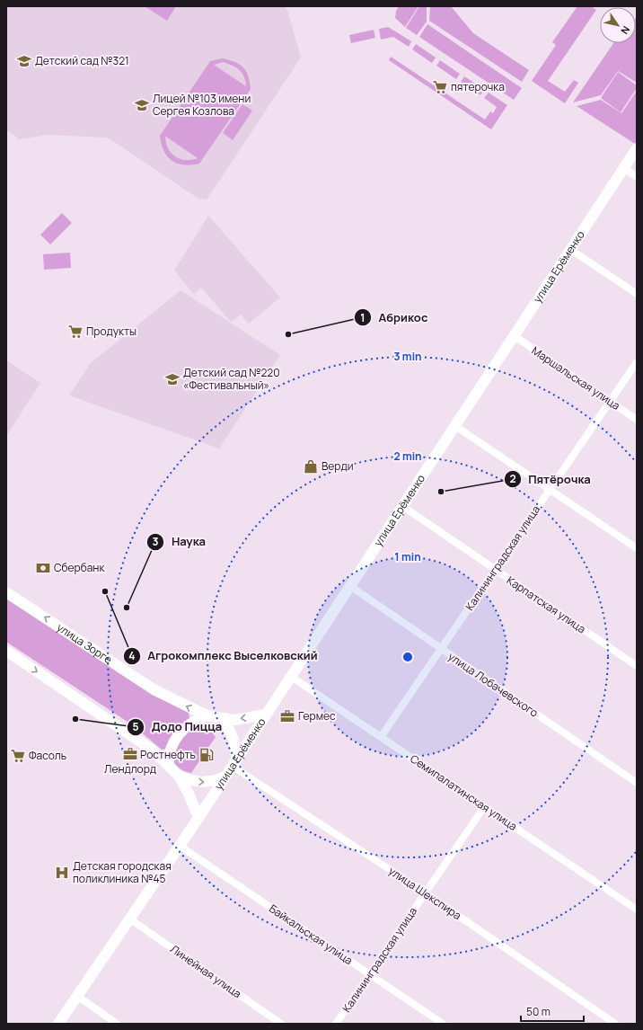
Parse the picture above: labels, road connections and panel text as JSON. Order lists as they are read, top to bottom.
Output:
{
  "streets": {
    "main road": ["улица Ерёменко", "улица Зорге"],
    "street": [
      "Маршальская улица",
      "Калининградская улица",
      "Карпатская улица",
      "улица Лобачевского",
      "Семипалатинская улица",
      "улица Шекспира",
      "Байкальская улица",
      "Линейная улица"
    ]
  },
  "crossings": [
    ["улица Ерёменко", "Маршальская улица"],
    ["улица Ерёменко", "Карпатская улица"],
    ["улица Ерёменко", "улица Зорге"],
    ["улица Ерёменко", "улица Лобачевского"],
    ["улица Ерёменко", "Семипалатинская улица"],
    ["улица Ерёменко", "улица Шекспира"],
    ["улица Ерёменко", "Байкальская улица"],
    ["улица Ерёменко", "Линейная улица"],
    ["Маршальская улица", "Калининградская улица"],
    ["Калининградская улица", "Карпатская улица"],
    ["Калининградская улица", "улица Лобачевского"],
    ["Калининградская улица", "Семипалатинская улица"],
    ["Калининградская улица", "улица Шекспира"],
    ["Калининградская улица", "Байкальская улица"],
    ["улица Зорге", "улица Шекспира"]
  ],
  "places": {
    "school or university": ["Детский сад №321", "Лицей №103 имени Сергея Козлова", "Детский сад №220 «Фестивальный»"],
    "supermarket": ["пятерочка", "Продукты", "Фасоль"],
    "other": [
      "Абрикос",
      "Пятёрочка",
      "Агрокомплекс Выселковский",
      "Наука",
      "Додо Пицца"
    ],
    "shop": ["Верди"],
    "bank": ["Сбербанк"],
    "office": ["Гермес", "Лендлорд"],
    "fuel station": ["Ростнефть"],
    "hospital": ["Детская городская поликлиника №45"]
  },
  "scale_bar": "50 m",
  "north": "bottom right",
  "rings": ["3 min", "2 min", "1 min"]
}
